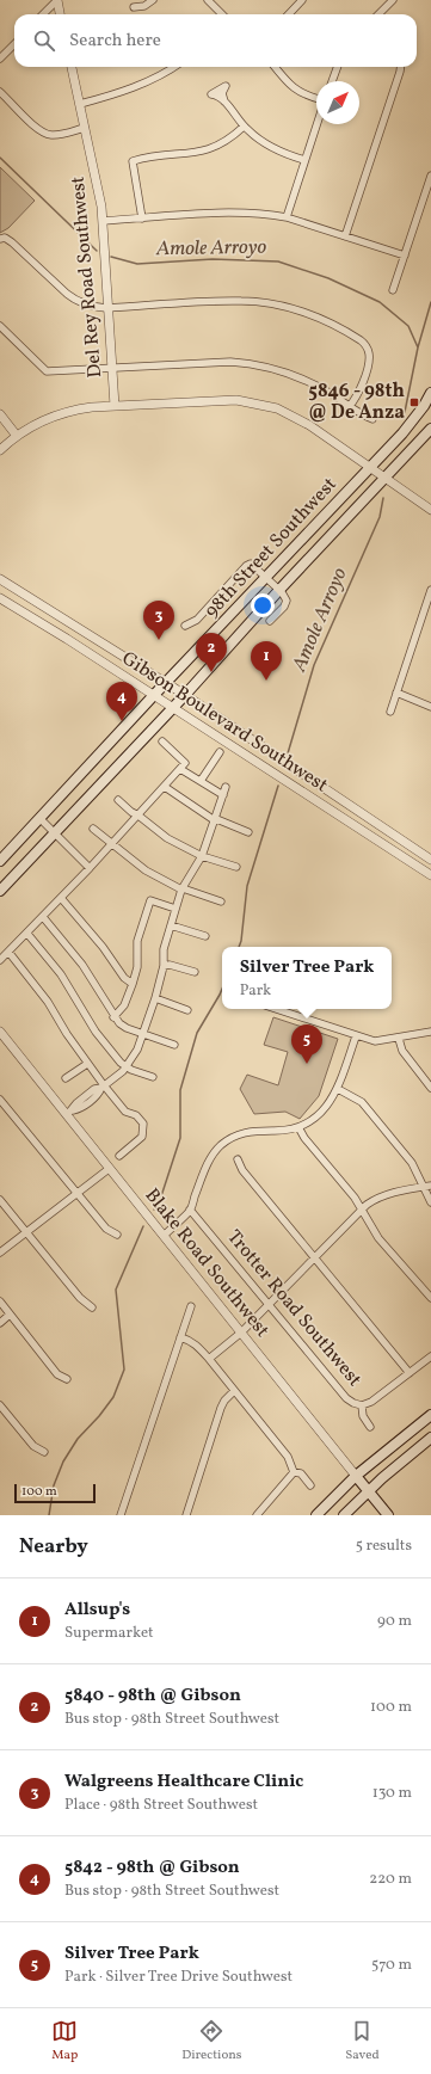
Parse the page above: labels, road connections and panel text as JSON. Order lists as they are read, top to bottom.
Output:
{
  "streets": {
    "main road": ["98th Street Southwest", "Blake Road Southwest"],
    "street": ["Del Rey Road Southwest", "Gibson Boulevard Southwest", "Trotter Road Southwest"]
  },
  "crossings": [
    ["98th Street Southwest", "Gibson Boulevard Southwest"]
  ],
  "water": ["Amole Arroyo"],
  "places": {
    "transit": ["5846 - 98th @ De Anza"]
  },
  "scale_bar": "100 m",
  "north": "top right",
  "page": {
    "search": "Search here",
    "pins": [
      "3",
      "2",
      "1",
      "4",
      "5"
    ],
    "popup": ["Silver Tree Park", "Park"],
    "scale": "100 m",
    "heading": ["Nearby", "5 results"],
    "list": [
      {
        "mark": "1",
        "name": "Allsup's",
        "note": "Supermarket",
        "value": "90 m"
      },
      {
        "mark": "2",
        "name": "5840 - 98th @ Gibson",
        "note": "Bus stop · 98th Street Southwest",
        "value": "100 m"
      },
      {
        "mark": "3",
        "name": "Walgreens Healthcare Clinic",
        "note": "Place · 98th Street Southwest",
        "value": "130 m"
      },
      {
        "mark": "4",
        "name": "5842 - 98th @ Gibson",
        "note": "Bus stop · 98th Street Southwest",
        "value": "220 m"
      },
      {
        "mark": "5",
        "name": "Silver Tree Park",
        "note": "Park · Silver Tree Drive Southwest",
        "value": "570 m"
      }
    ],
    "nav": ["Map", "Directions", "Saved"]
  }
}
